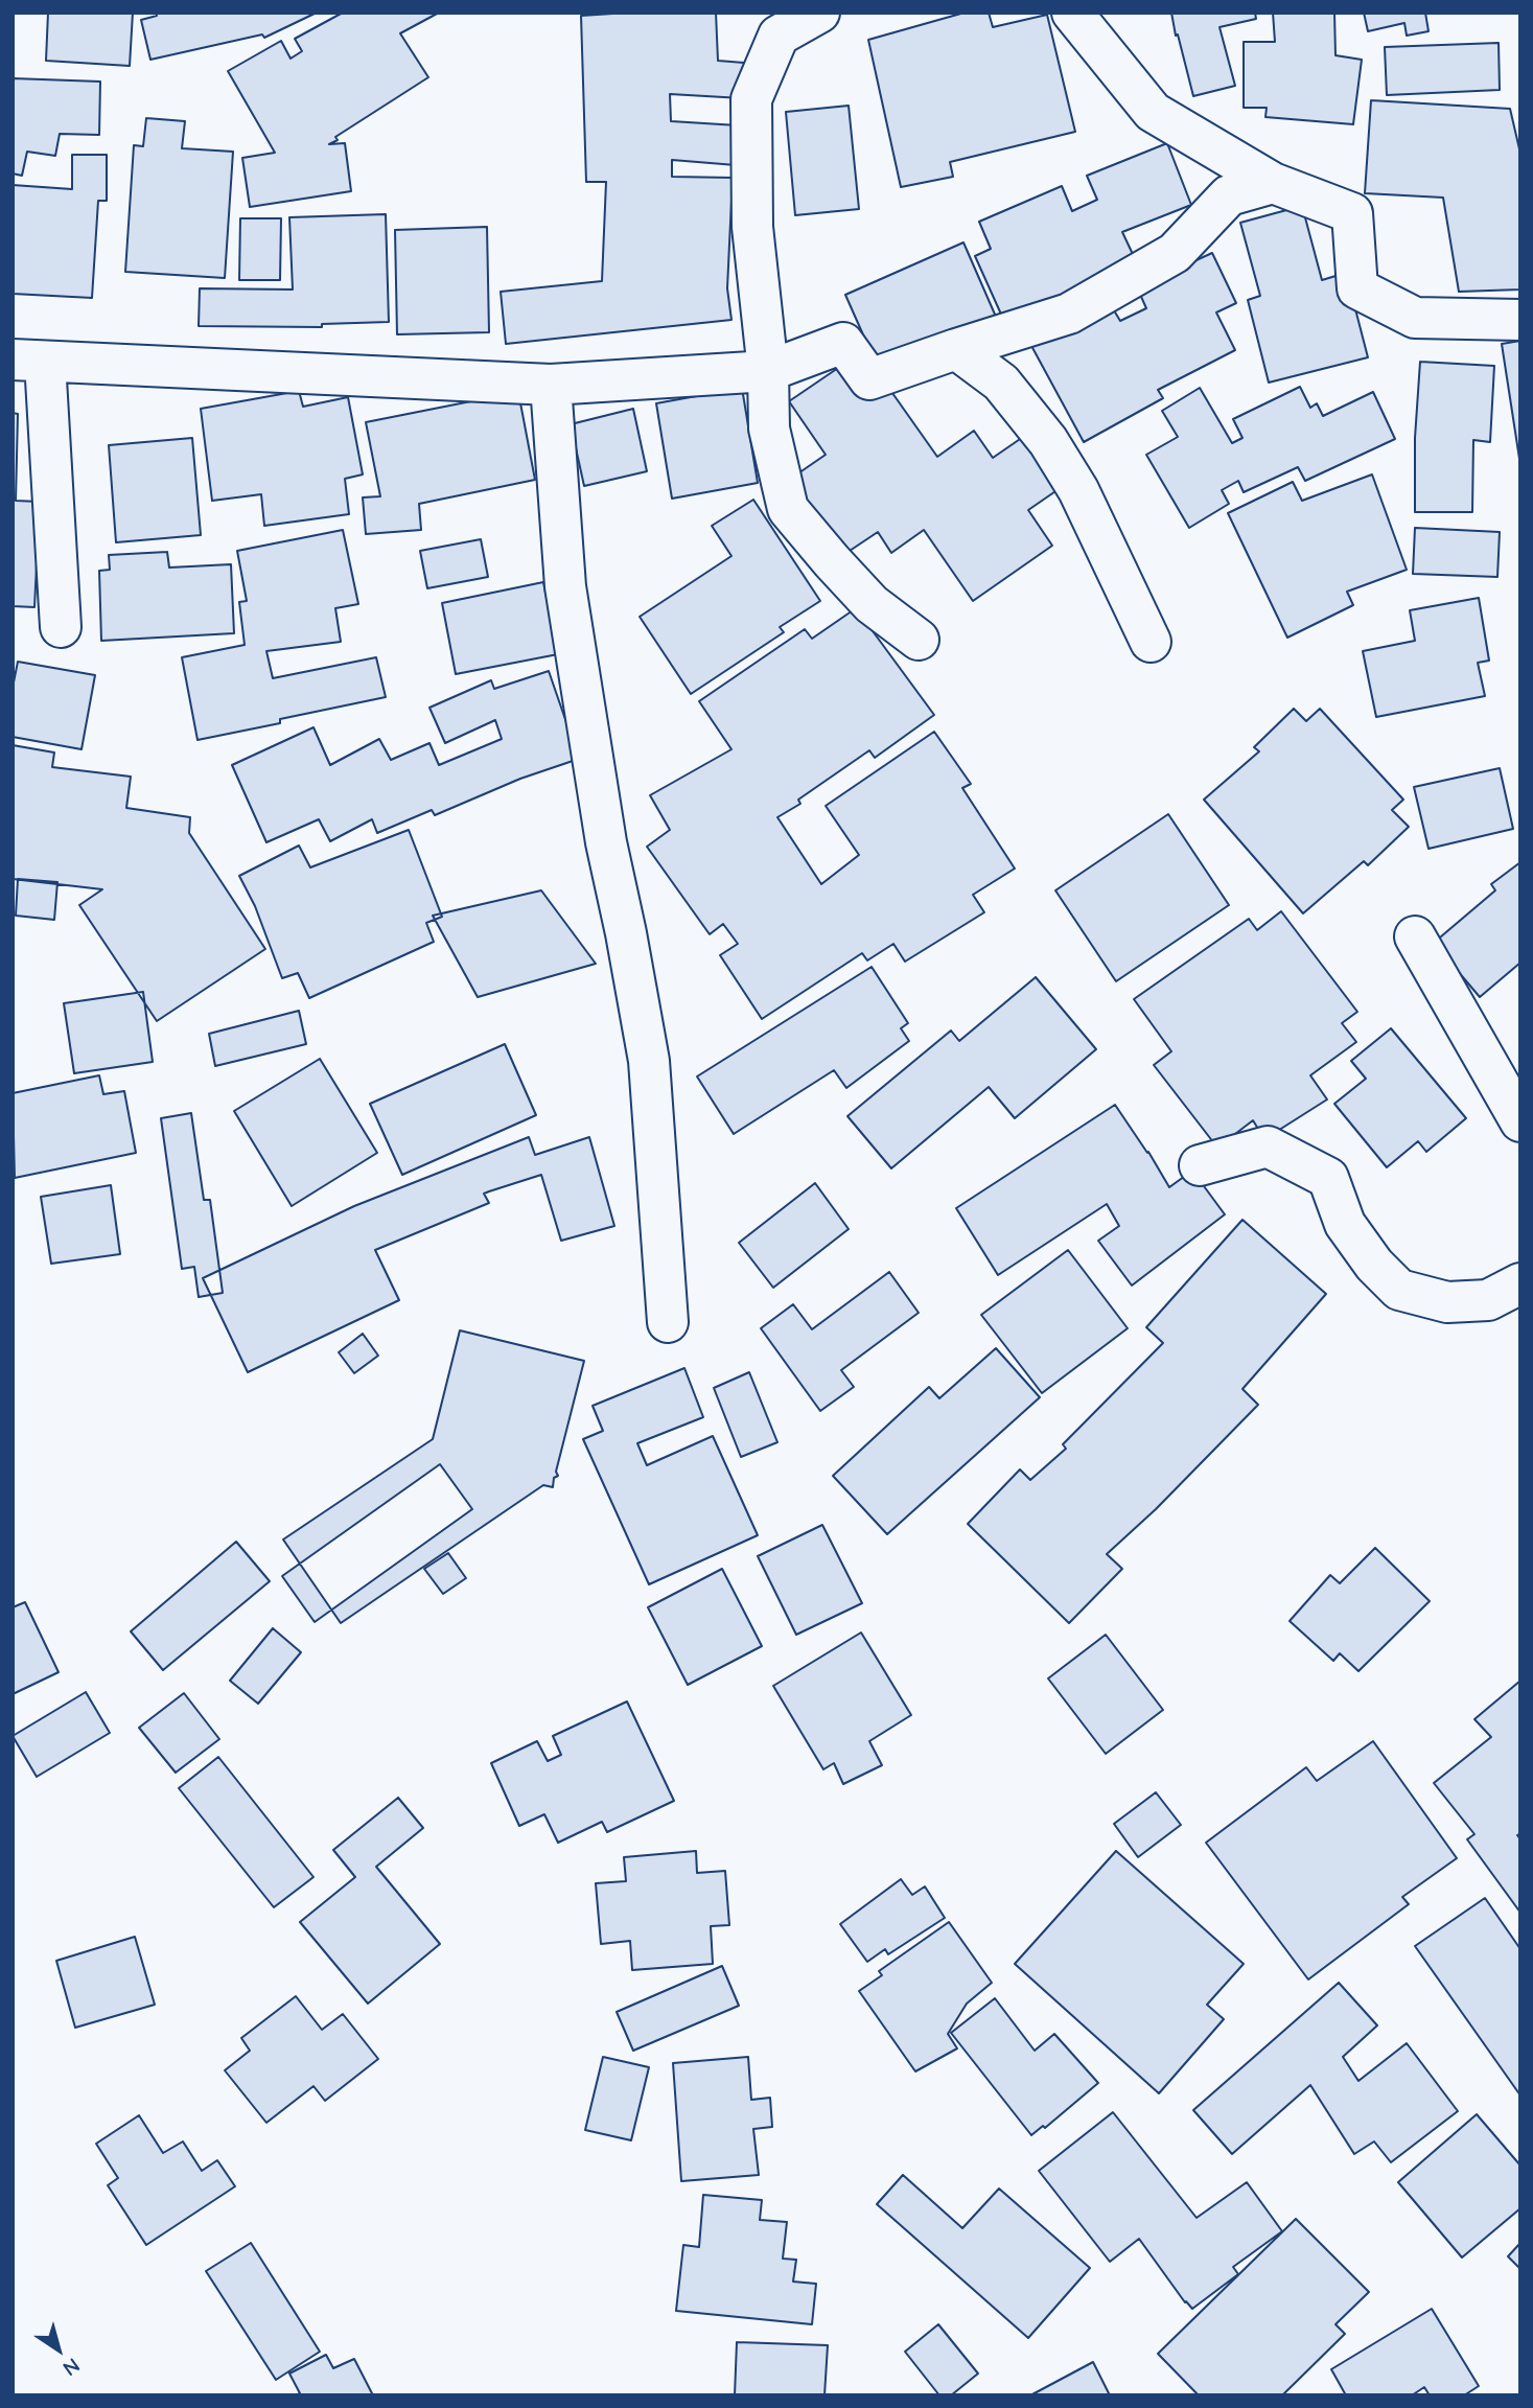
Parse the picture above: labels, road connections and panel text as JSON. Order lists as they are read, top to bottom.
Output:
{
  "north": "bottom right"
}
